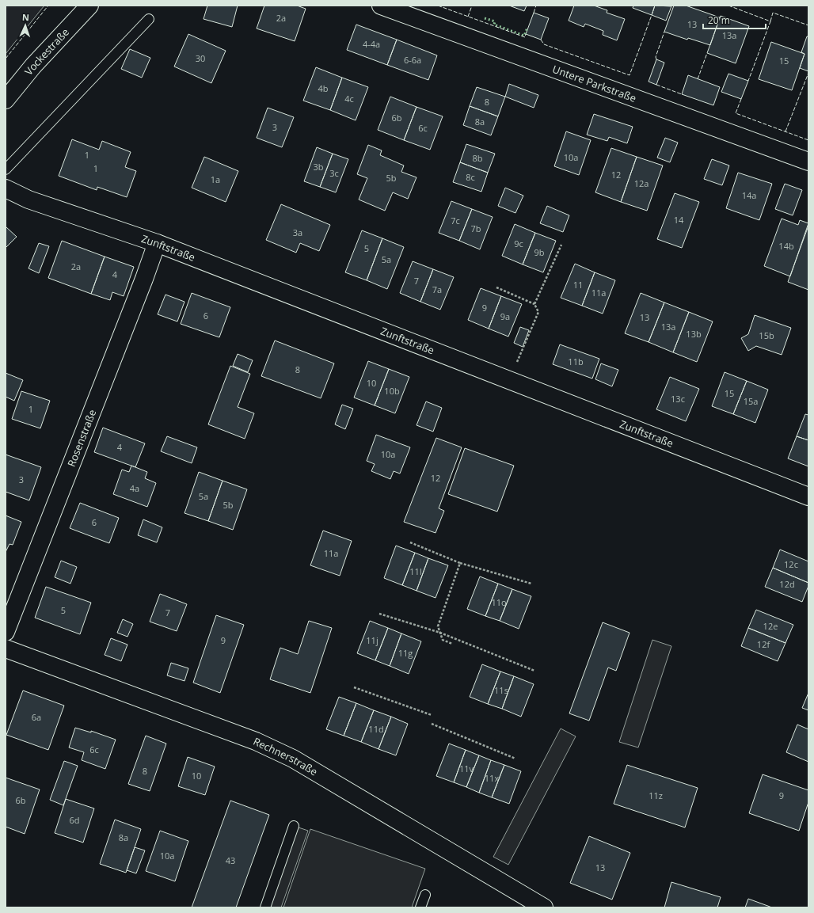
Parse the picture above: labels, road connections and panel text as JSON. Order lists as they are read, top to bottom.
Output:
{
  "streets": {
    "street": [
      "Vockestraße",
      "Untere Parkstraße",
      "Zunftstraße",
      "Rosenstraße",
      "Rechnerstraße"
    ]
  },
  "crossings": [
    ["Zunftstraße", "Rosenstraße"]
  ],
  "house_numbers": [
    "2a",
    "13",
    "13a",
    "4-4a",
    "30",
    "6-6a",
    "15",
    "4b",
    "4c",
    "8",
    "6b",
    "8a",
    "3",
    "6c",
    "1",
    "10a",
    "8b",
    "3b",
    "1",
    "3c",
    "12",
    "8c",
    "5b",
    "1a",
    "12a",
    "14a",
    "14",
    "7c",
    "7b",
    "3a",
    "9c",
    "14b",
    "5",
    "9b",
    "5a",
    "2a",
    "4",
    "7",
    "11",
    "7a",
    "11a",
    "9",
    "6",
    "9a",
    "13",
    "13a",
    "13b",
    "15b",
    "11b",
    "8",
    "10",
    "10b",
    "15",
    "13c",
    "15a",
    "1",
    "4",
    "10a",
    "12",
    "3",
    "4a",
    "5a",
    "5b",
    "6",
    "11a",
    "12c",
    "11l",
    "12d",
    "11o",
    "5",
    "7",
    "12e",
    "9",
    "11j",
    "12f",
    "11g",
    "11s",
    "6a",
    "11d",
    "6c",
    "11v",
    "8",
    "10",
    "11x",
    "11z",
    "9",
    "6b",
    "6d",
    "8a",
    "10a",
    "43",
    "13"
  ],
  "scale_bar": "20 m",
  "north": "top"
}
